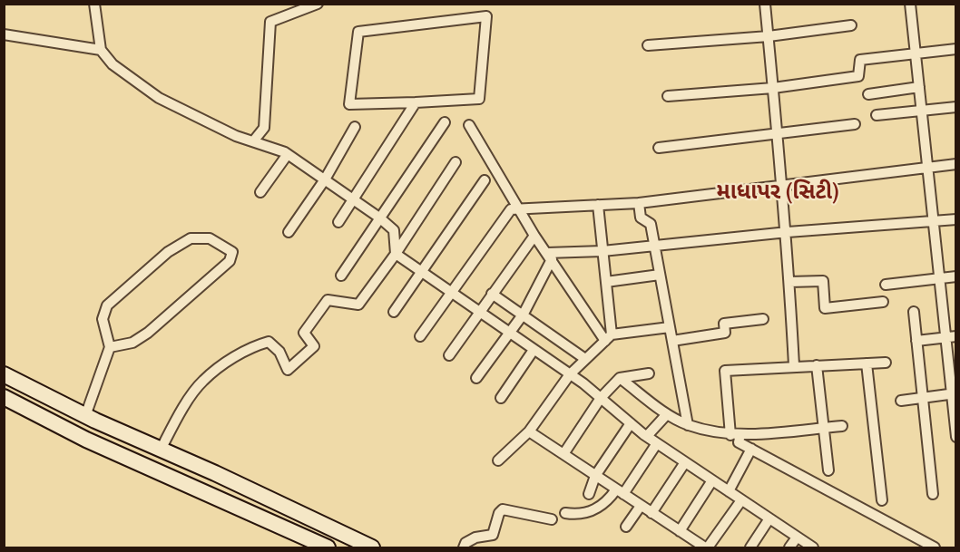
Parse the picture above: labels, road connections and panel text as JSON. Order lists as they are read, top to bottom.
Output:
{
  "districts": ["માધાપર (સિટી)"]
}
